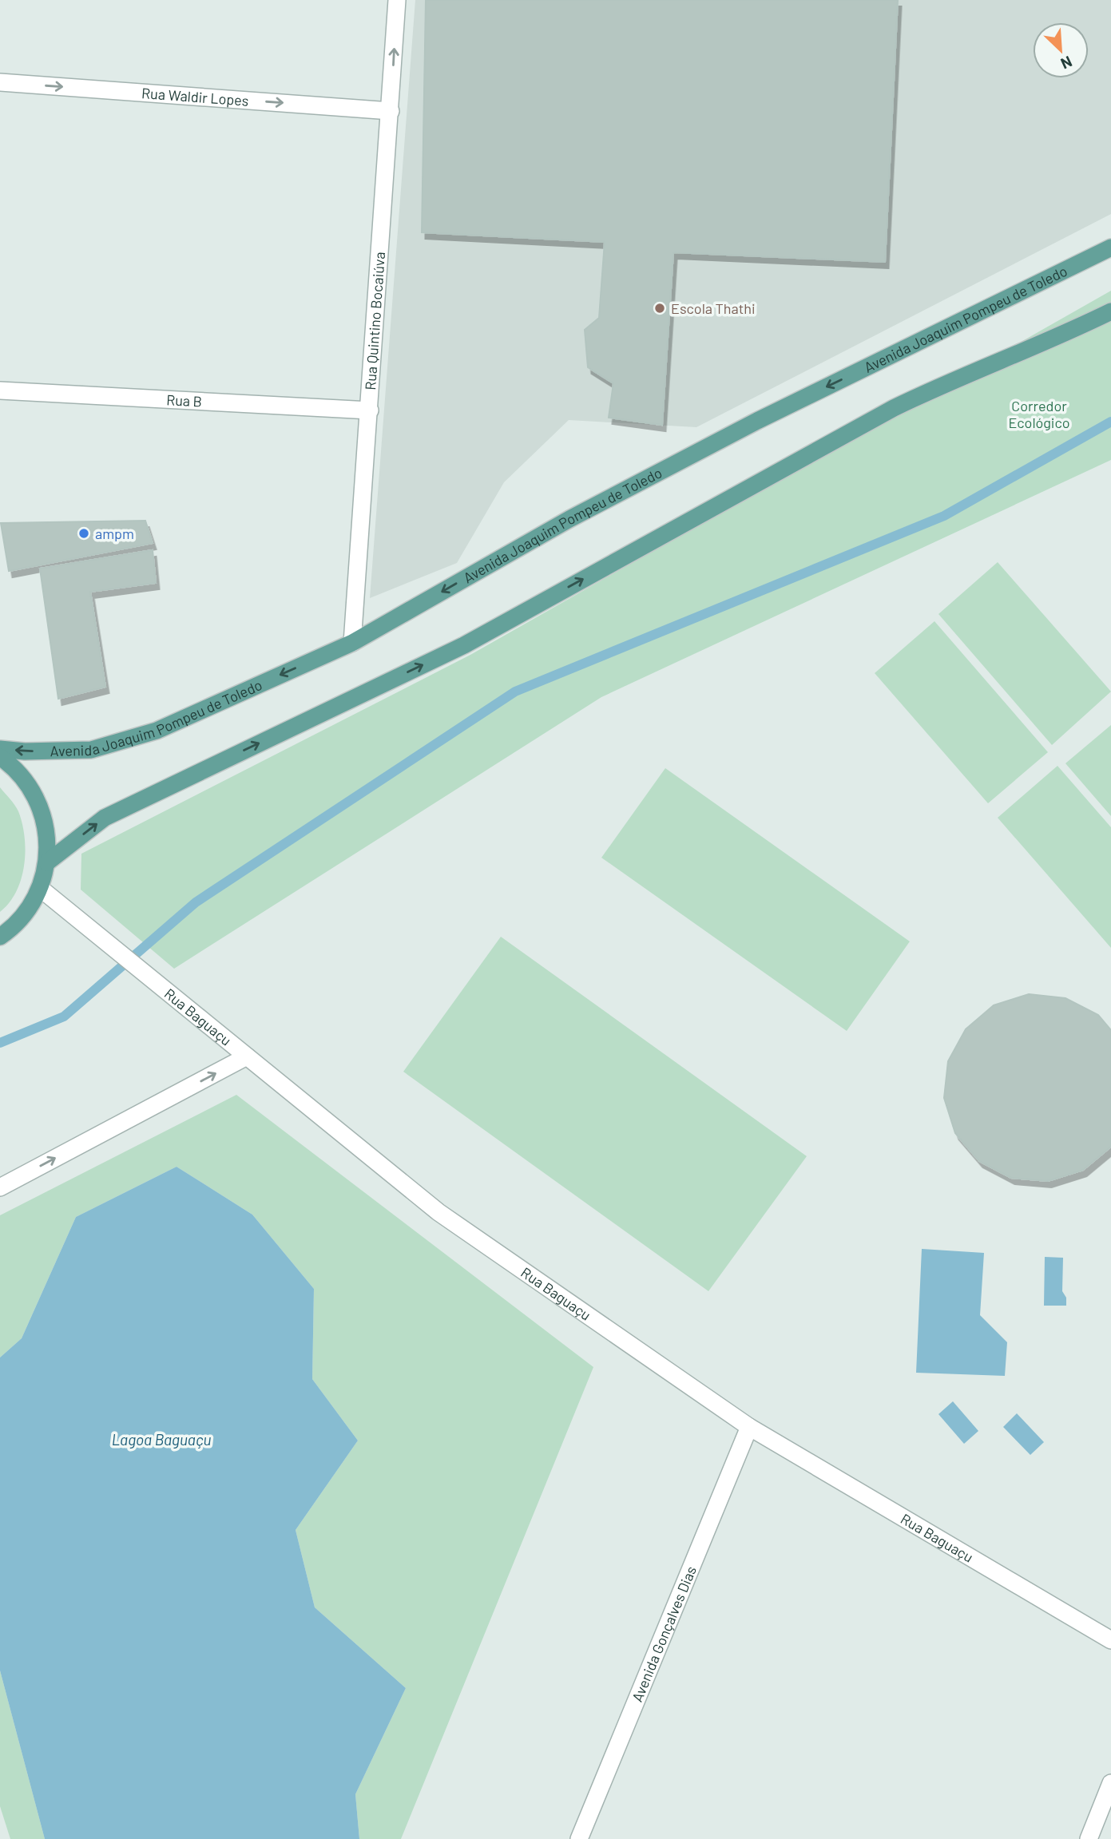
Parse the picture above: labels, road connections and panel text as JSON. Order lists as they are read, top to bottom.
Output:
{
  "streets": {
    "main road": ["Avenida Joaquim Pompeu de Toledo"],
    "street": [
      "Rua Waldir Lopes",
      "Rua Quintino Bocaiúva",
      "Rua B",
      "Rua Baguaçu",
      "Avenida Gonçalves Dias"
    ]
  },
  "crossings": [
    ["Rua Waldir Lopes", "Rua Quintino Bocaiúva"],
    ["Avenida Joaquim Pompeu de Toledo", "Rua Quintino Bocaiúva"],
    ["Rua Quintino Bocaiúva", "Rua B"],
    ["Rua Baguaçu", "Avenida Gonçalves Dias"]
  ],
  "one_way": ["Rua Waldir Lopes"],
  "water": ["Lagoa Baguaçu"],
  "parks": ["Corredor Ecológico"],
  "places": ["Escola Thathi", "ampm"],
  "north": "bottom right"
}
